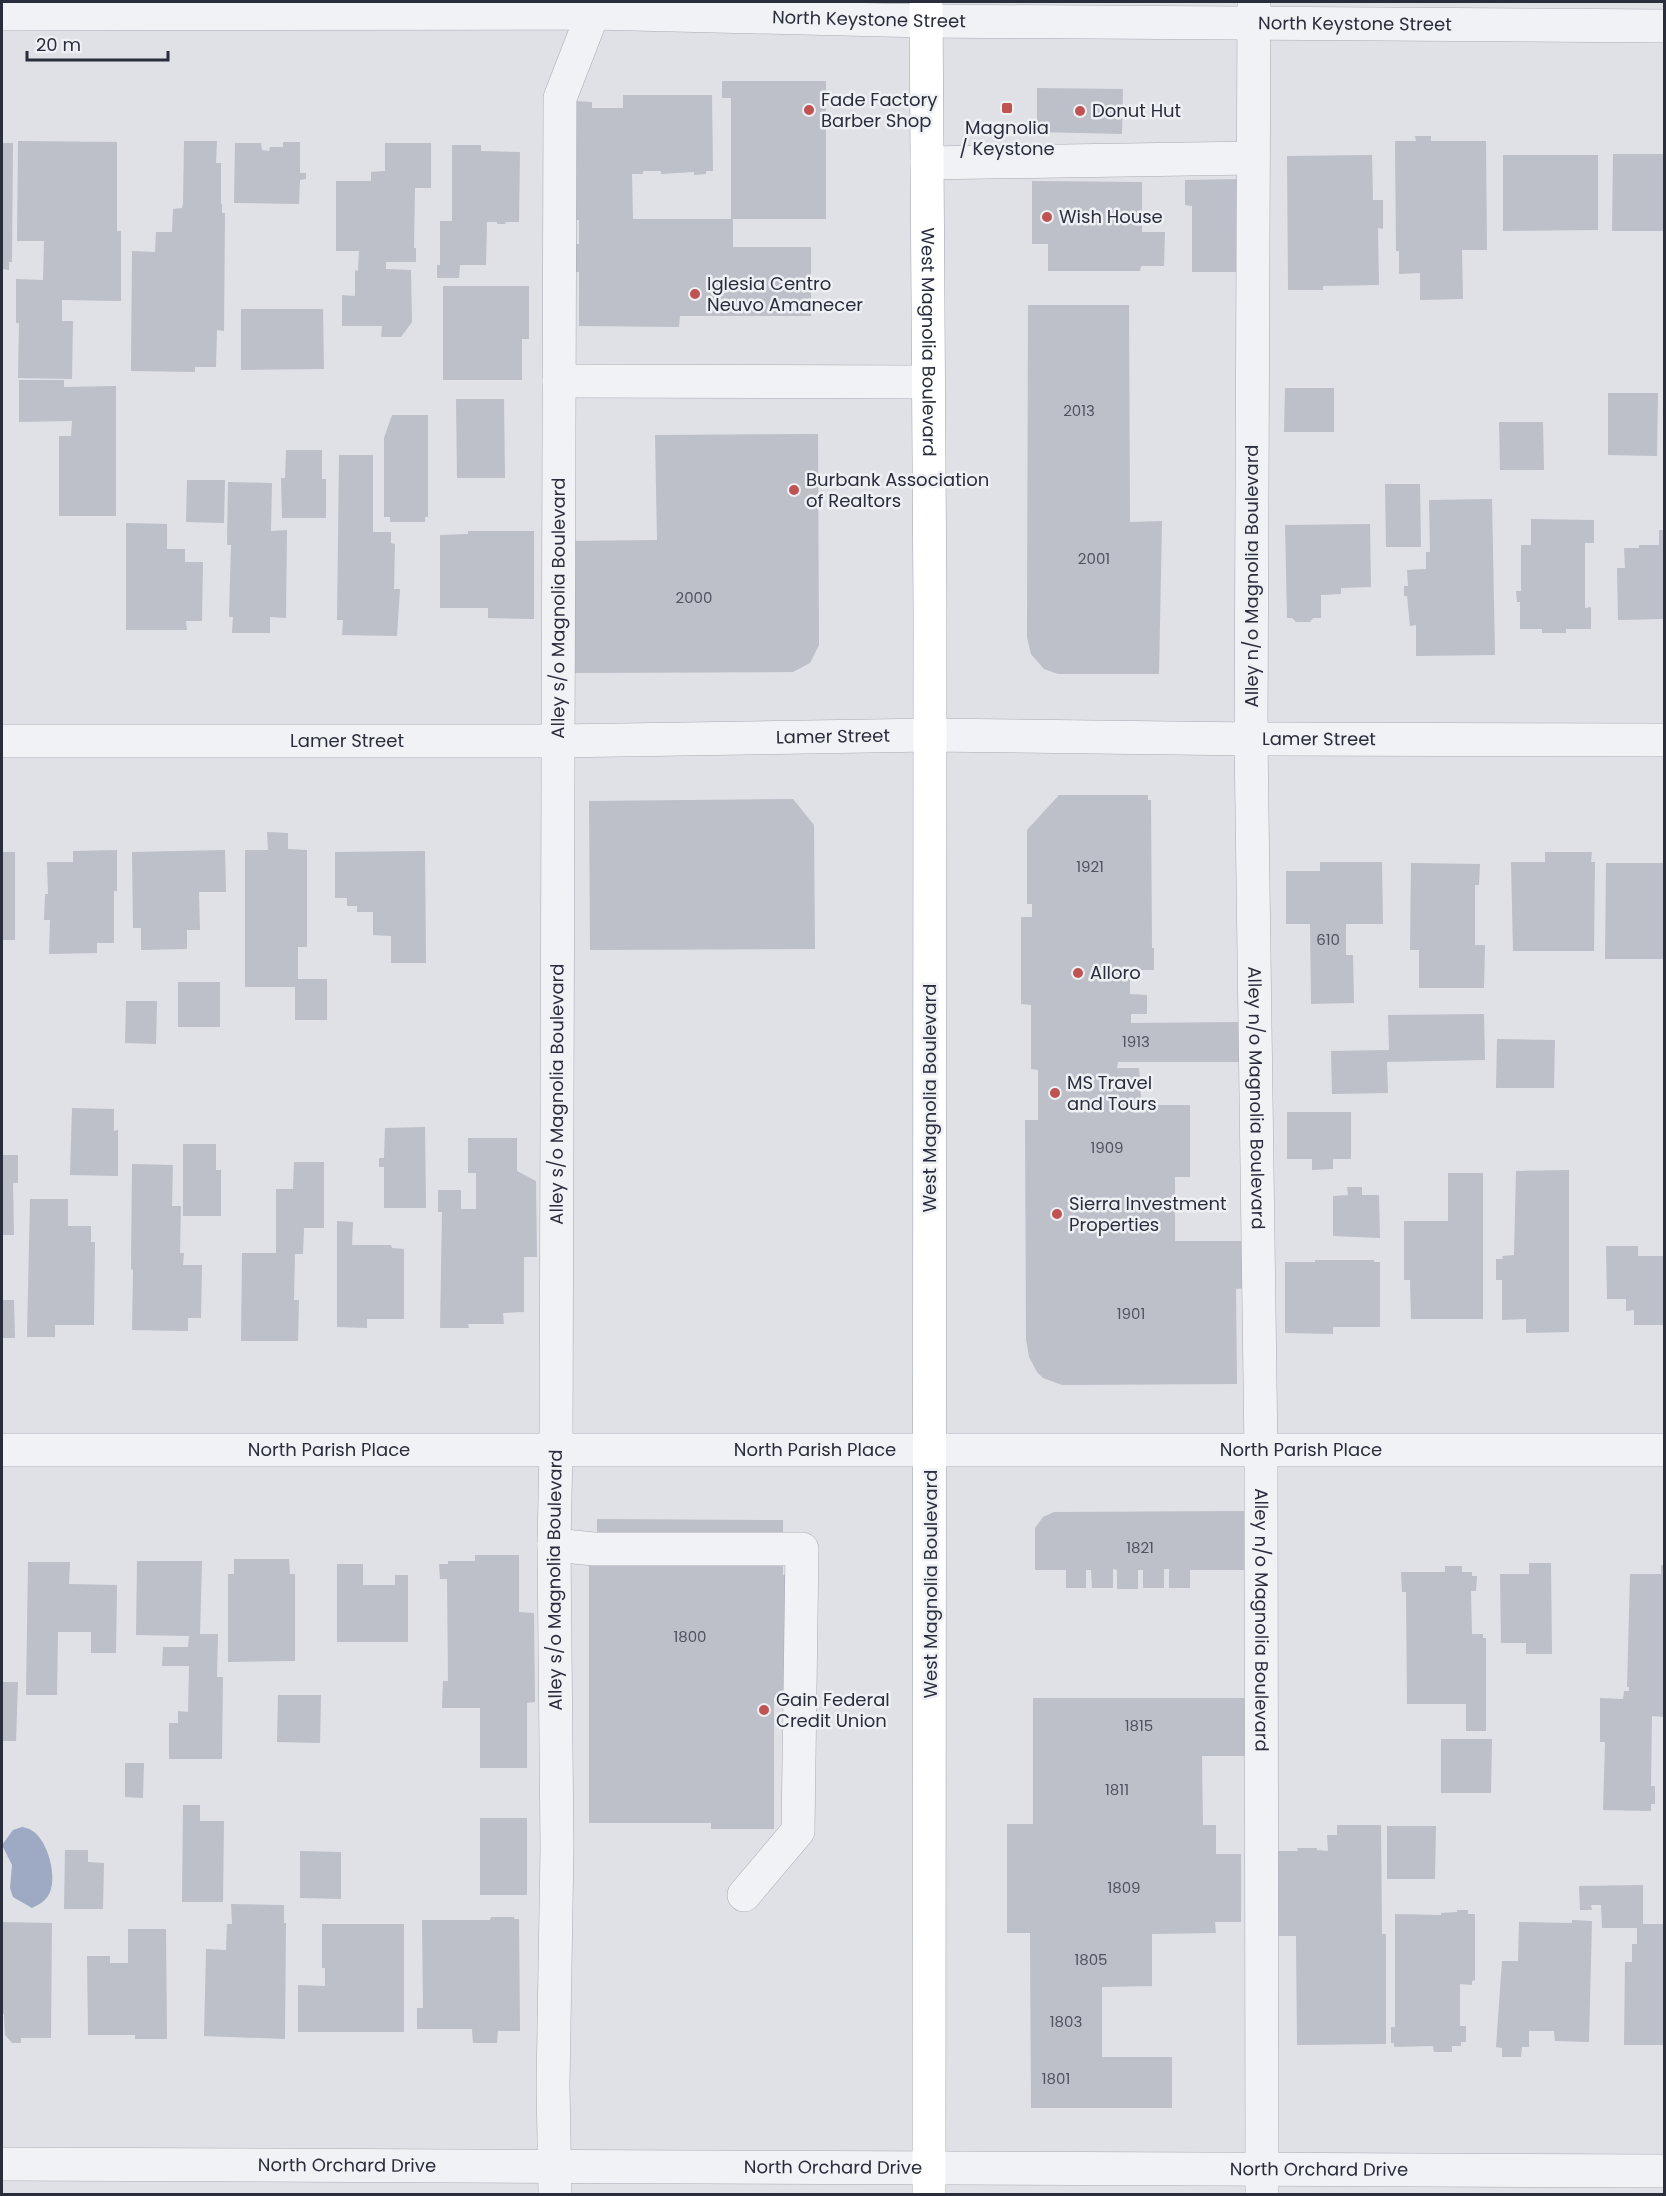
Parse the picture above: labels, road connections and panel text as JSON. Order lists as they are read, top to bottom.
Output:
{
  "streets": {
    "main road": ["West Magnolia Boulevard"],
    "street": [
      "North Keystone Street",
      "Alley n/o Magnolia Boulevard",
      "Alley s/o Magnolia Boulevard",
      "Lamer Street",
      "North Parish Place",
      "North Orchard Drive"
    ]
  },
  "crossings": [
    ["North Keystone Street", "West Magnolia Boulevard"],
    ["North Keystone Street", "Alley n/o Magnolia Boulevard"],
    ["North Keystone Street", "Alley s/o Magnolia Boulevard"],
    ["West Magnolia Boulevard", "Lamer Street"],
    ["West Magnolia Boulevard", "North Parish Place"],
    ["West Magnolia Boulevard", "North Orchard Drive"],
    ["Alley n/o Magnolia Boulevard", "Lamer Street"],
    ["Alley n/o Magnolia Boulevard", "North Parish Place"],
    ["Alley n/o Magnolia Boulevard", "North Orchard Drive"],
    ["Alley s/o Magnolia Boulevard", "Lamer Street"],
    ["Alley s/o Magnolia Boulevard", "North Parish Place"],
    ["Alley s/o Magnolia Boulevard", "North Orchard Drive"]
  ],
  "places": {
    "transit": ["Magnolia / Keystone"],
    "other": [
      "Fade Factory Barber Shop",
      "Donut Hut",
      "Wish House",
      "Iglesia Centro Neuvo Amanecer",
      "Burbank Association of Realtors",
      "Alloro",
      "MS Travel and Tours",
      "Sierra Investment Properties",
      "Gain Federal Credit Union"
    ]
  },
  "house_numbers": [
    "2013",
    "2001",
    "2000",
    "1921",
    "610",
    "1913",
    "1909",
    "1901",
    "1821",
    "1800",
    "1815",
    "1811",
    "1809",
    "1805",
    "1803",
    "1801"
  ],
  "scale_bar": "20 m"
}
